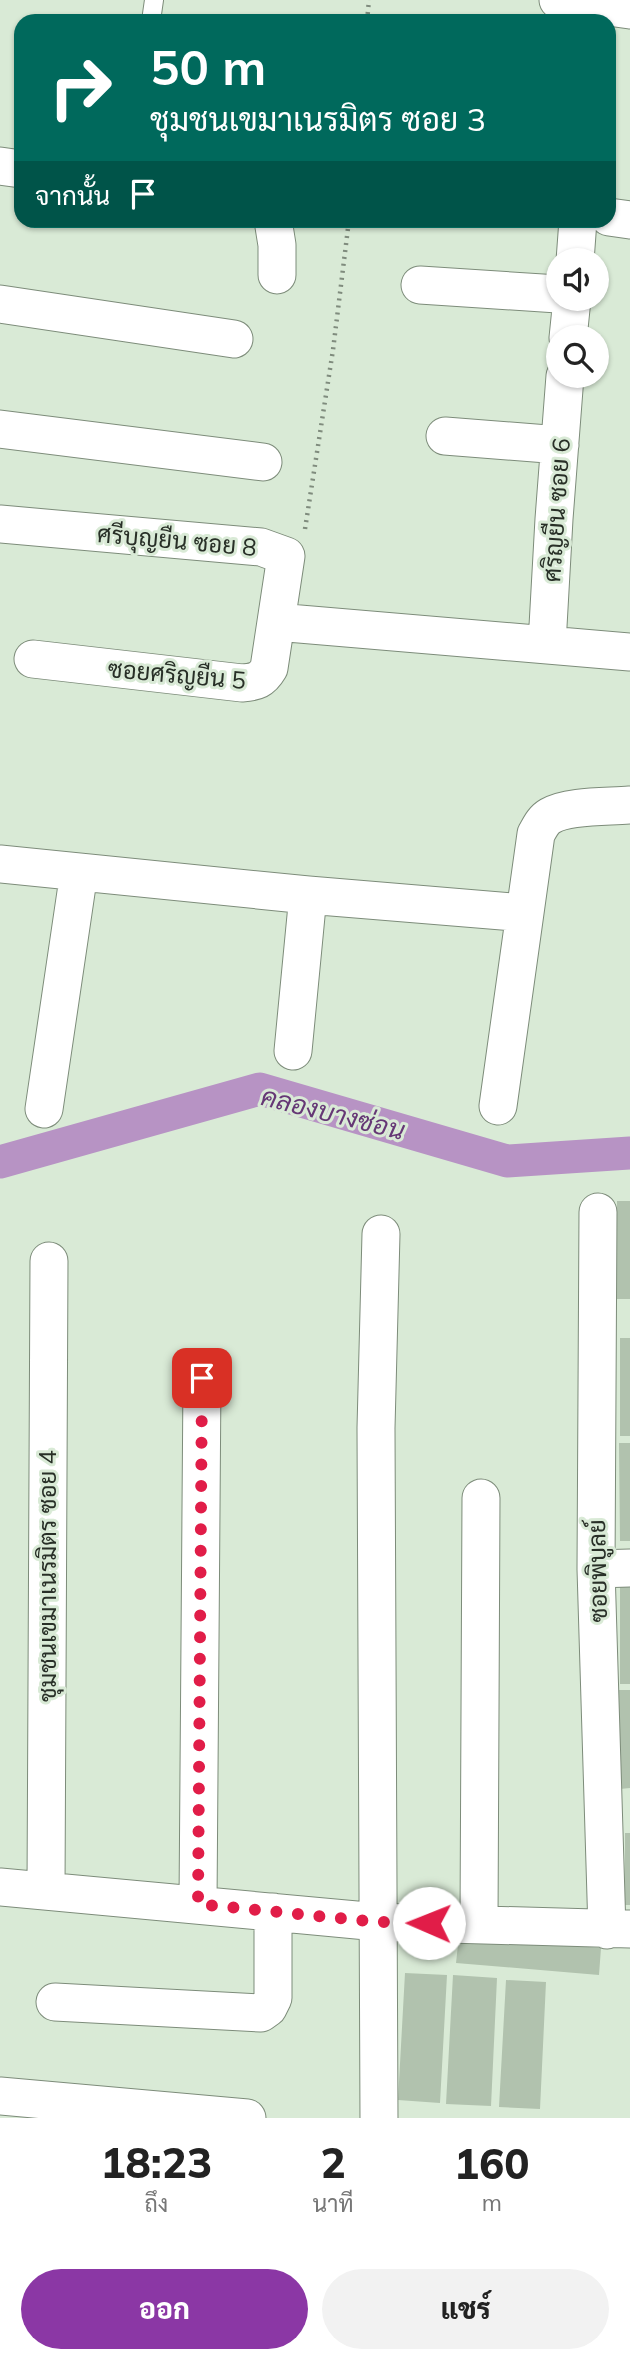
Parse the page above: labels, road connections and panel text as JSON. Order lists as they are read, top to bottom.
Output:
{
  "streets": {
    "street": [
      "ศริญยืน ซอย 6",
      "ศรีบุญยืน ซอย 8",
      "ซอยศริญยืน 5",
      "ซอยพิบูลย์",
      "ชุมชนเขมาเนรมิตร ซอย 4"
    ]
  },
  "crossings": [
    ["ศรีบุญยืน ซอย 8", "ซอยศริญยืน 5"]
  ],
  "water": ["คลองบางซ่อน"],
  "page": {
    "turn": ["50 m", "ชุมชนเขมาเนรมิตร ซอย 3"],
    "then": "จากนั้น",
    "eta": [
      "18:23",
      "ถึง",
      "2",
      "นาที",
      "160",
      "m"
    ],
    "buttons": ["ออก", "แชร์"]
  }
}
